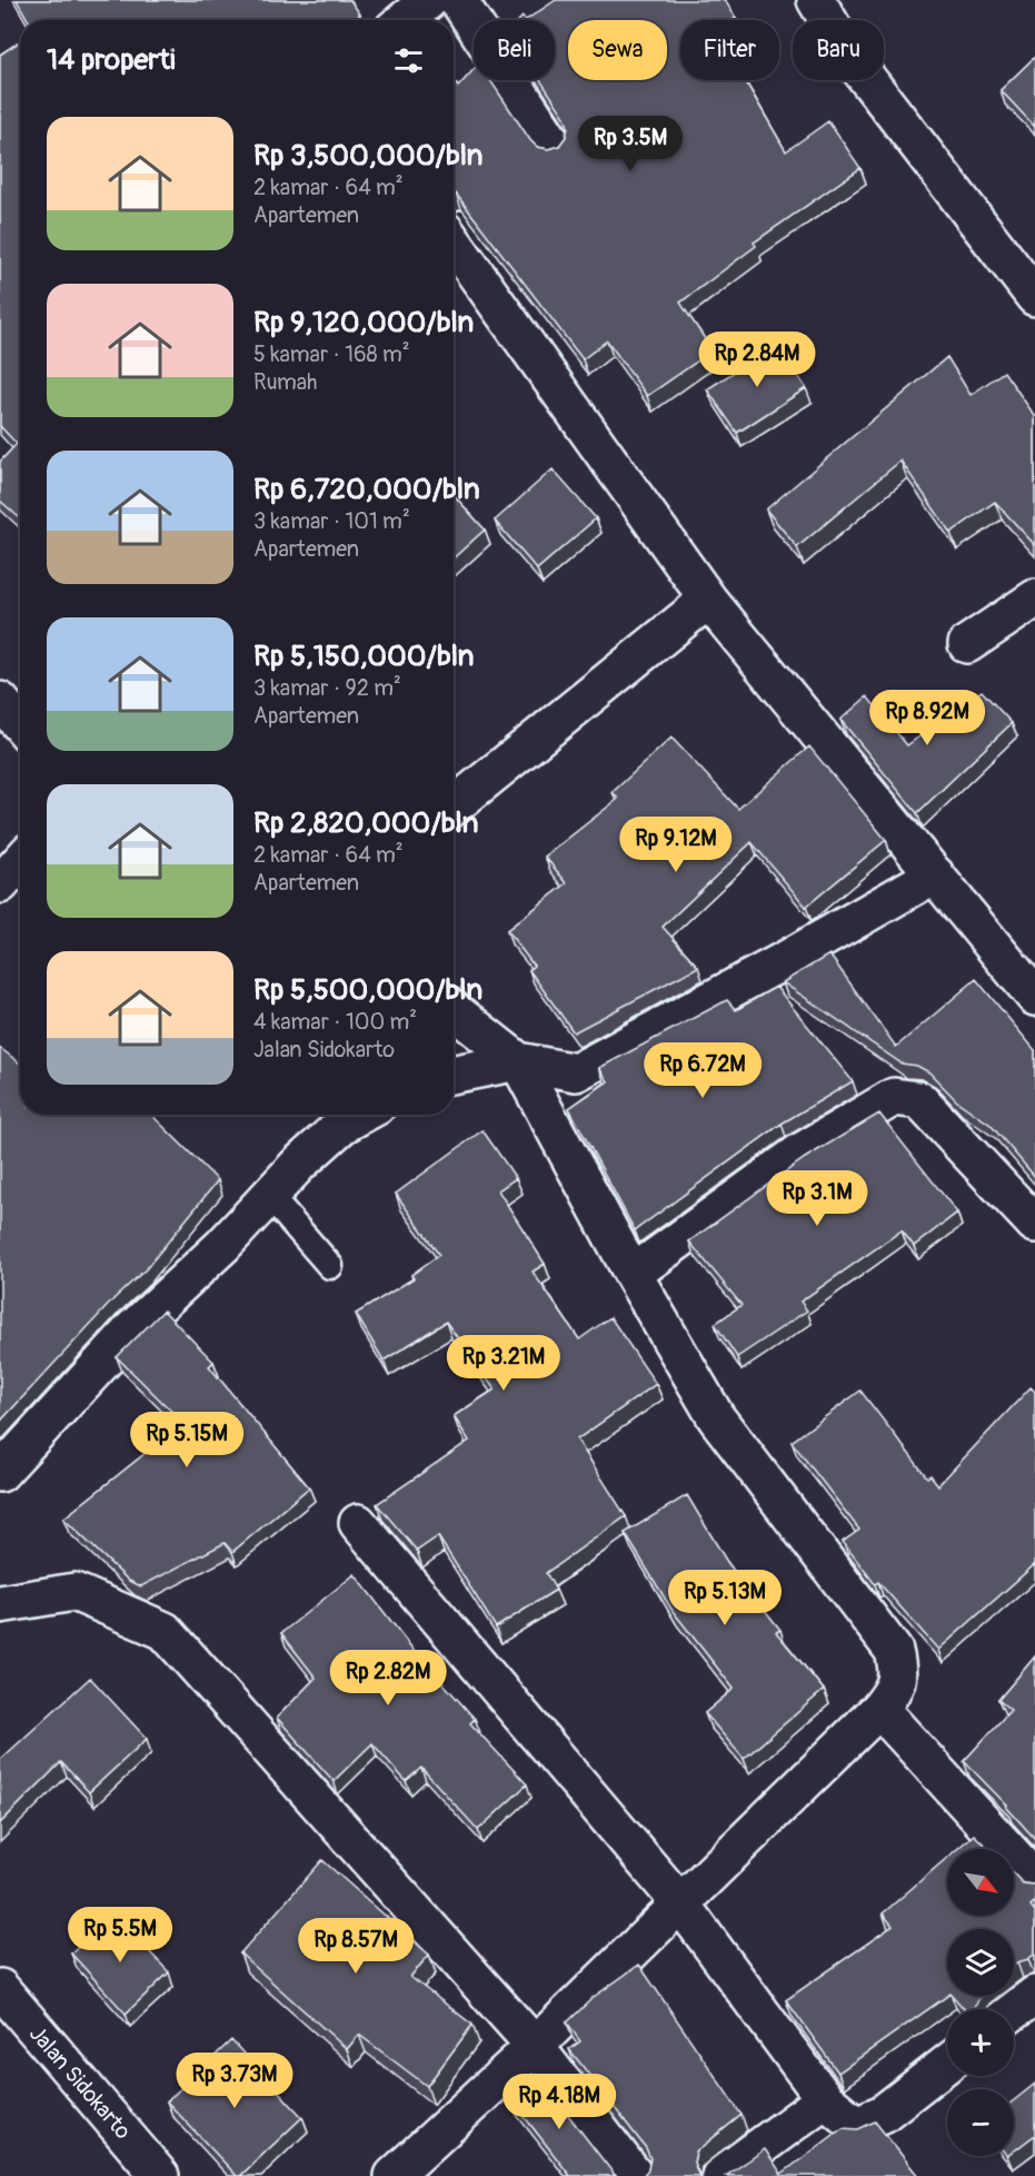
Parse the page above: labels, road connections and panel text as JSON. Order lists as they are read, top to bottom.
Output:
{
  "streets": {
    "street": ["Jalan Sidokarto"]
  },
  "north": "bottom right",
  "page": {
    "chip": [
      "Beli",
      "Sewa",
      "Filter",
      "Baru"
    ],
    "heading": "14 properti",
    "list": [
      {
        "name": "Rp 3,500,000/bln",
        "note": "2 kamar · 64 m² · Apartemen"
      },
      {
        "name": "Rp 9,120,000/bln",
        "note": "5 kamar · 168 m² · Rumah"
      },
      {
        "name": "Rp 6,720,000/bln",
        "note": "3 kamar · 101 m² · Apartemen"
      },
      {
        "name": "Rp 5,150,000/bln",
        "note": "3 kamar · 92 m² · Apartemen"
      },
      {
        "name": "Rp 2,820,000/bln",
        "note": "2 kamar · 64 m² · Apartemen"
      },
      {
        "name": "Rp 5,500,000/bln",
        "note": "4 kamar · 100 m² · Jalan Sidokarto"
      }
    ],
    "price": [
      "Rp 3.5M",
      "Rp 2.84M",
      "Rp 8.92M",
      "Rp 9.12M",
      "Rp 6.72M",
      "Rp 3.1M",
      "Rp 3.21M",
      "Rp 5.15M",
      "Rp 5.13M",
      "Rp 2.82M",
      "Rp 5.5M",
      "Rp 8.57M",
      "Rp 3.73M",
      "Rp 4.18M"
    ],
    "map_buttons": ["+", "−"]
  }
}
